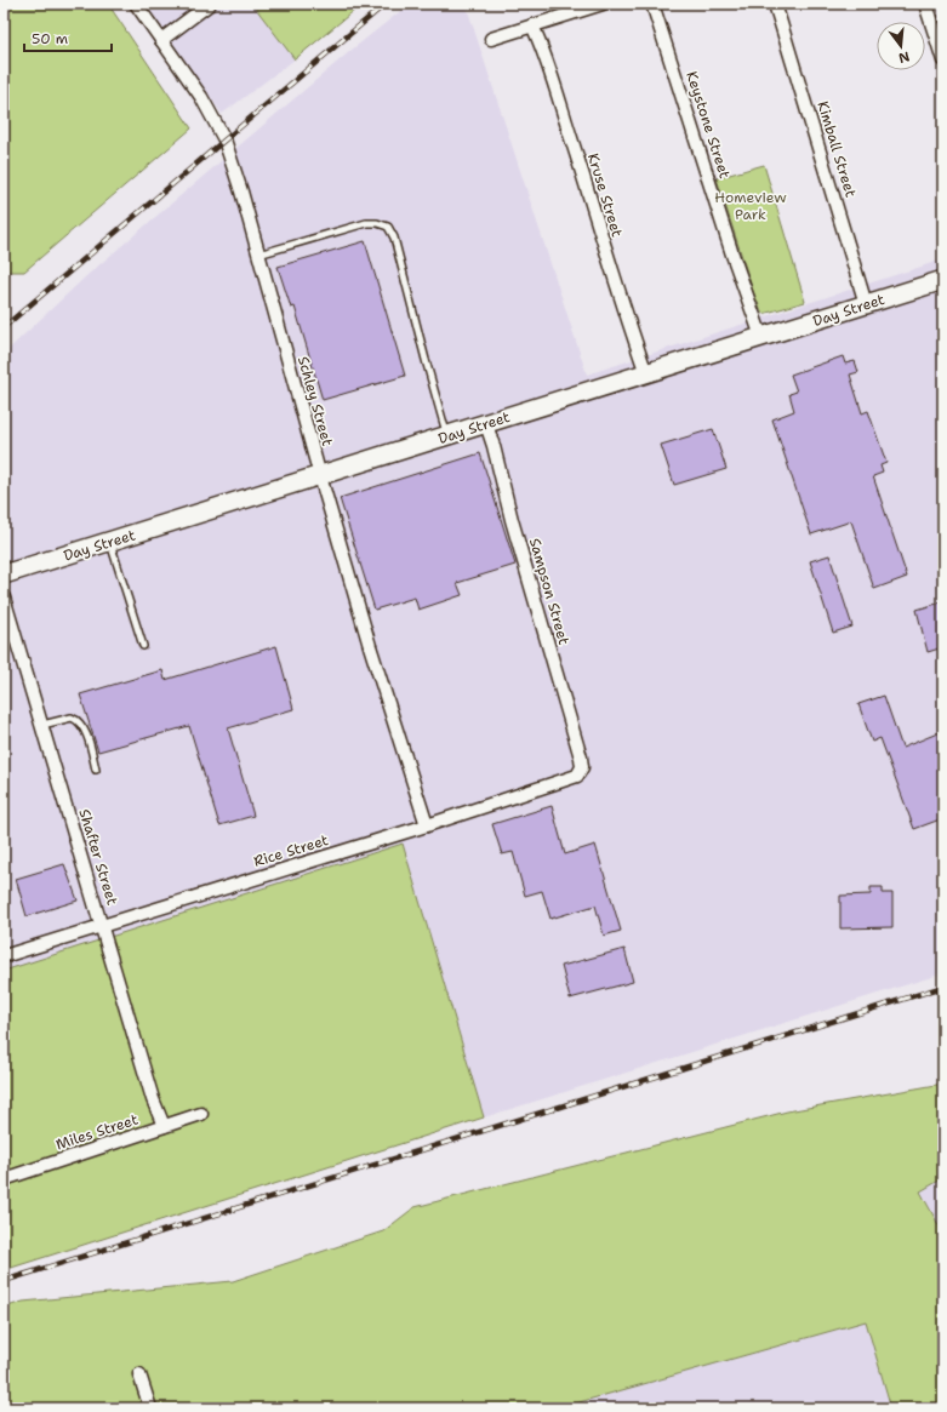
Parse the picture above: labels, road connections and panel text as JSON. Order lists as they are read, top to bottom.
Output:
{
  "streets": {
    "main road": ["Day Street"],
    "street": [
      "Keystone Street",
      "Kimball Street",
      "Kruse Street",
      "Schley Street",
      "Sampson Street",
      "Rice Street",
      "Shafter Street",
      "Miles Street"
    ]
  },
  "crossings": [
    ["Keystone Street", "Day Street"],
    ["Kimball Street", "Day Street"],
    ["Kruse Street", "Day Street"],
    ["Day Street", "Schley Street"],
    ["Day Street", "Sampson Street"],
    ["Schley Street", "Rice Street"],
    ["Sampson Street", "Rice Street"],
    ["Rice Street", "Shafter Street"],
    ["Shafter Street", "Miles Street"]
  ],
  "parks": ["Homeview Park"],
  "scale_bar": "50 m",
  "north": "bottom"
}
